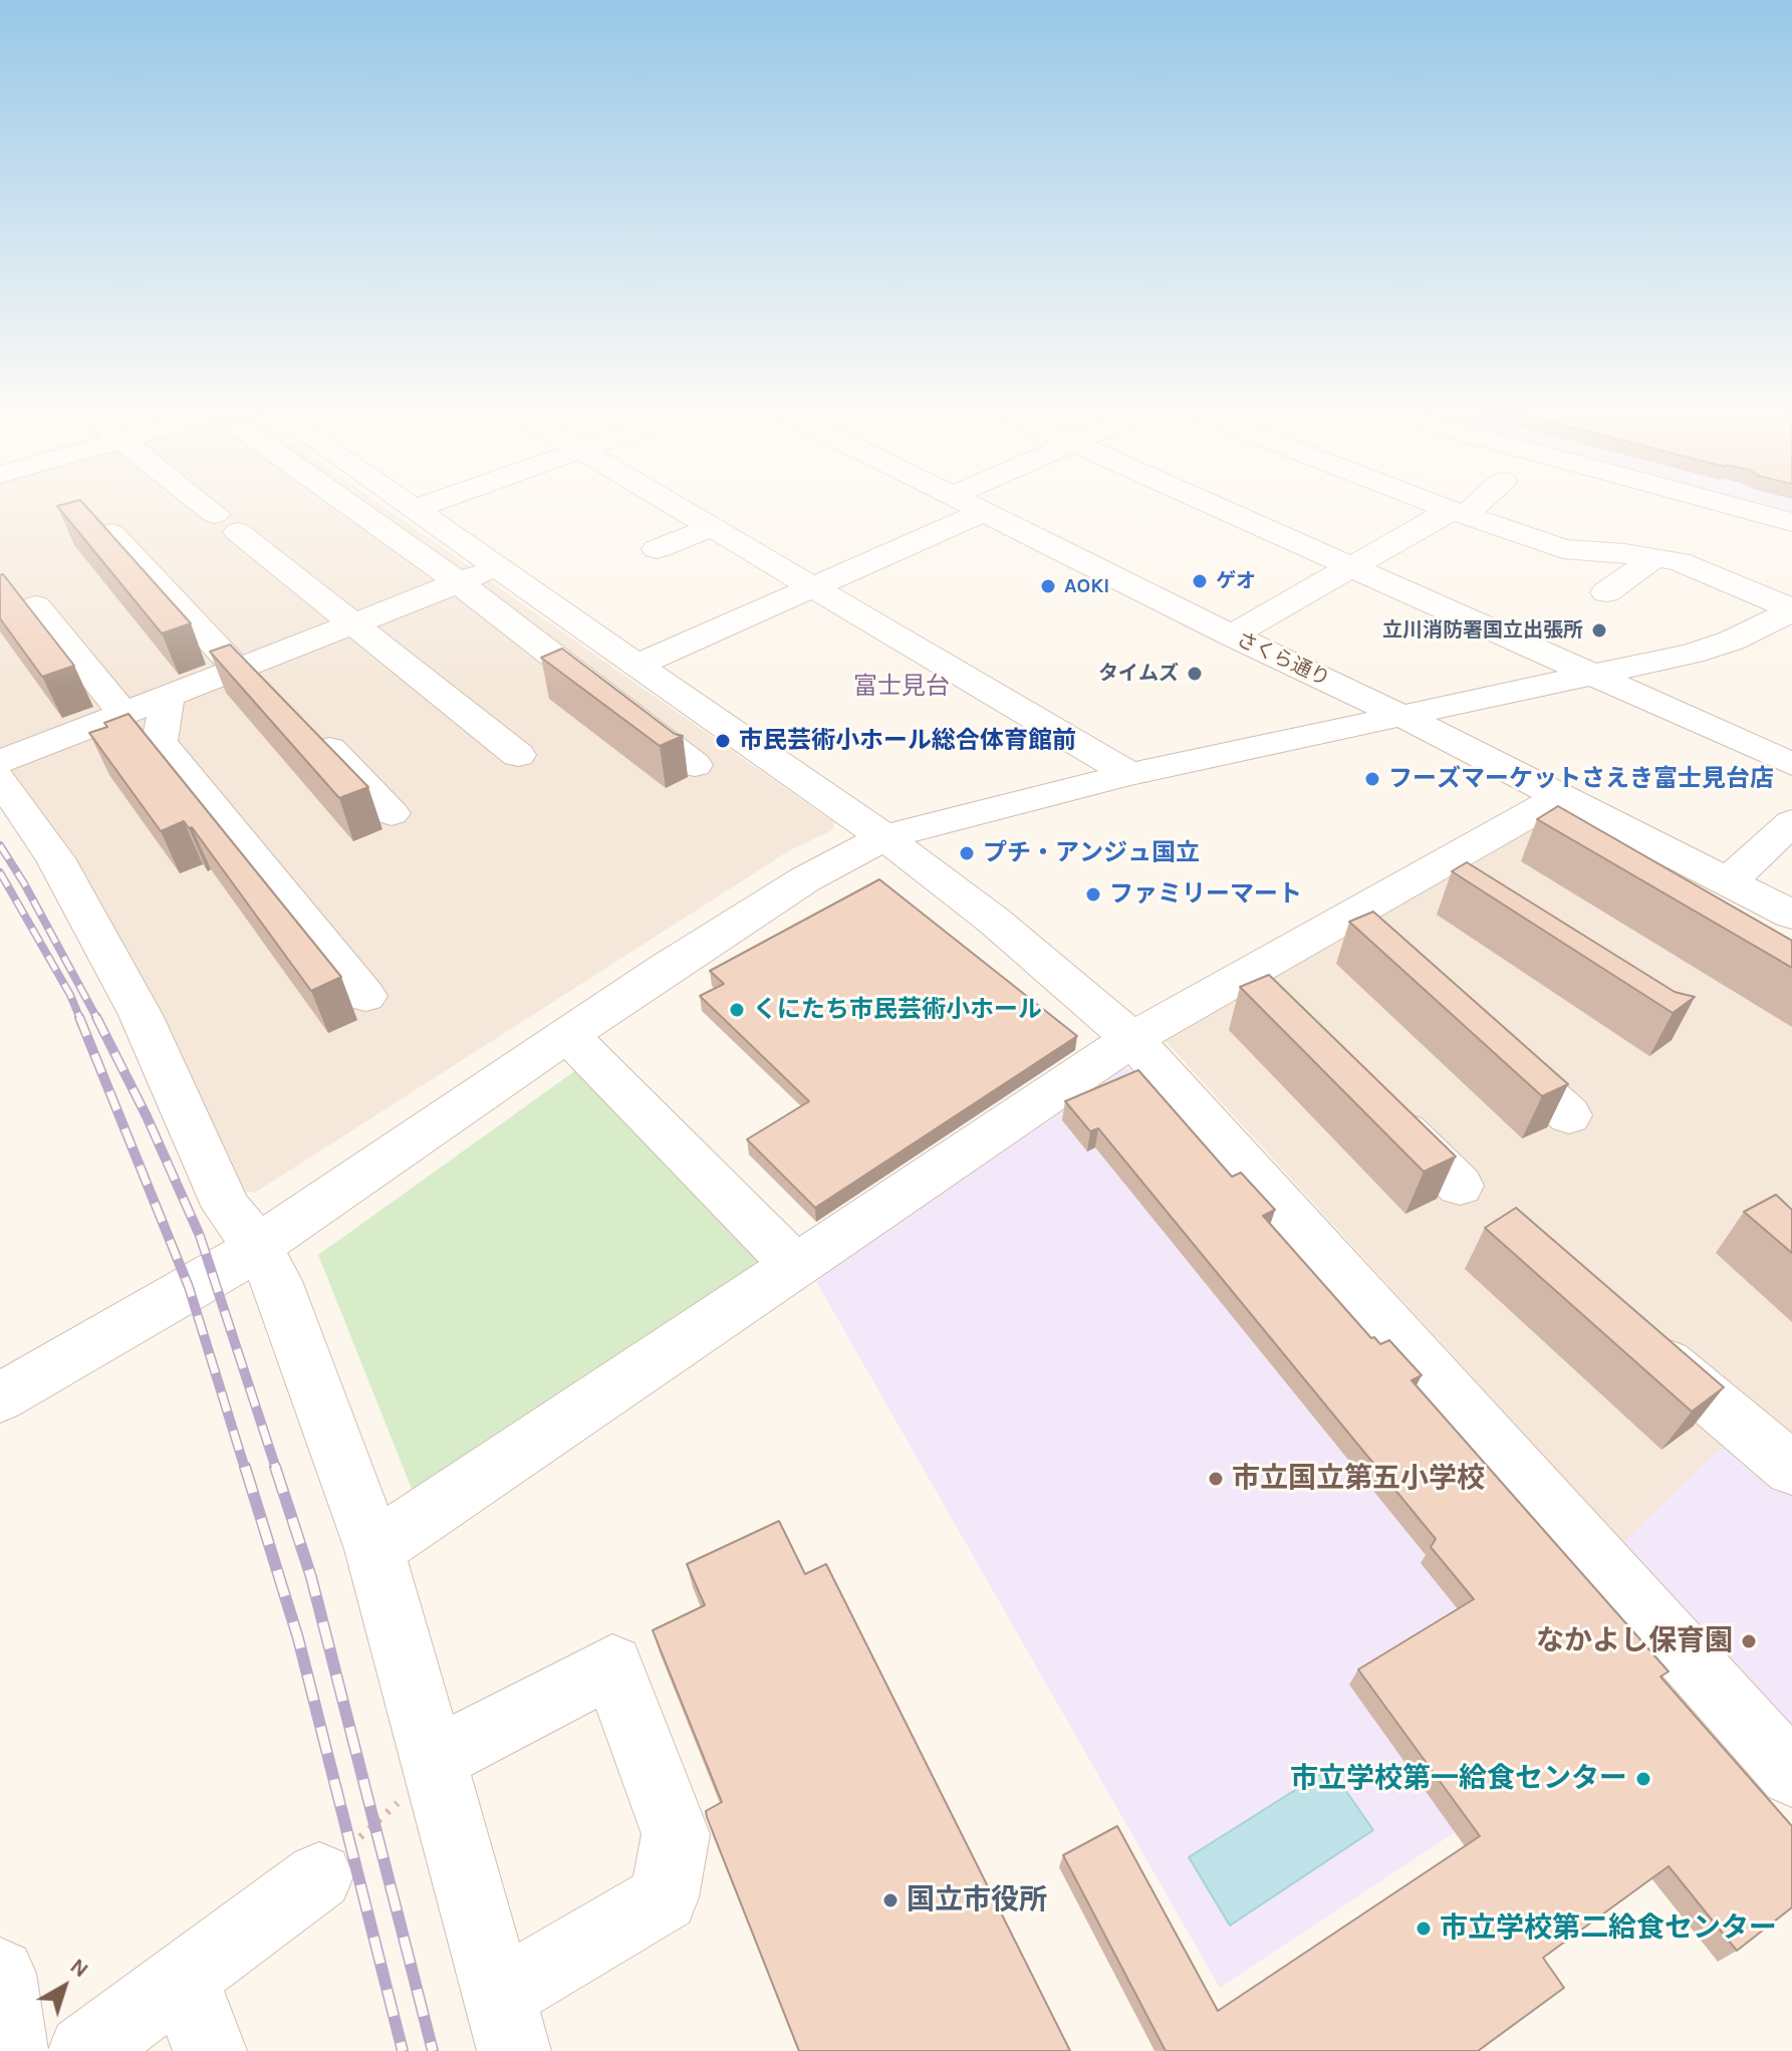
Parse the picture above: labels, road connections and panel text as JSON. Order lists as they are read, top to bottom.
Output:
{
  "streets": {
    "street": ["さくら通り"]
  },
  "districts": ["富士見台"],
  "places": [
    "ゲオ",
    "AOKI",
    "立川消防署国立出張所",
    "タイムズ",
    "市民芸術小ホール総合体育館前",
    "フーズマーケットさえき富士見台店",
    "プチ・アンジュ国立",
    "ファミリーマート",
    "くにたち市民芸術小ホール",
    "市立国立第五小学校",
    "なかよし保育園",
    "市立学校第一給食センター",
    "国立市役所",
    "市立学校第二給食センター"
  ],
  "north": "top right"
}
